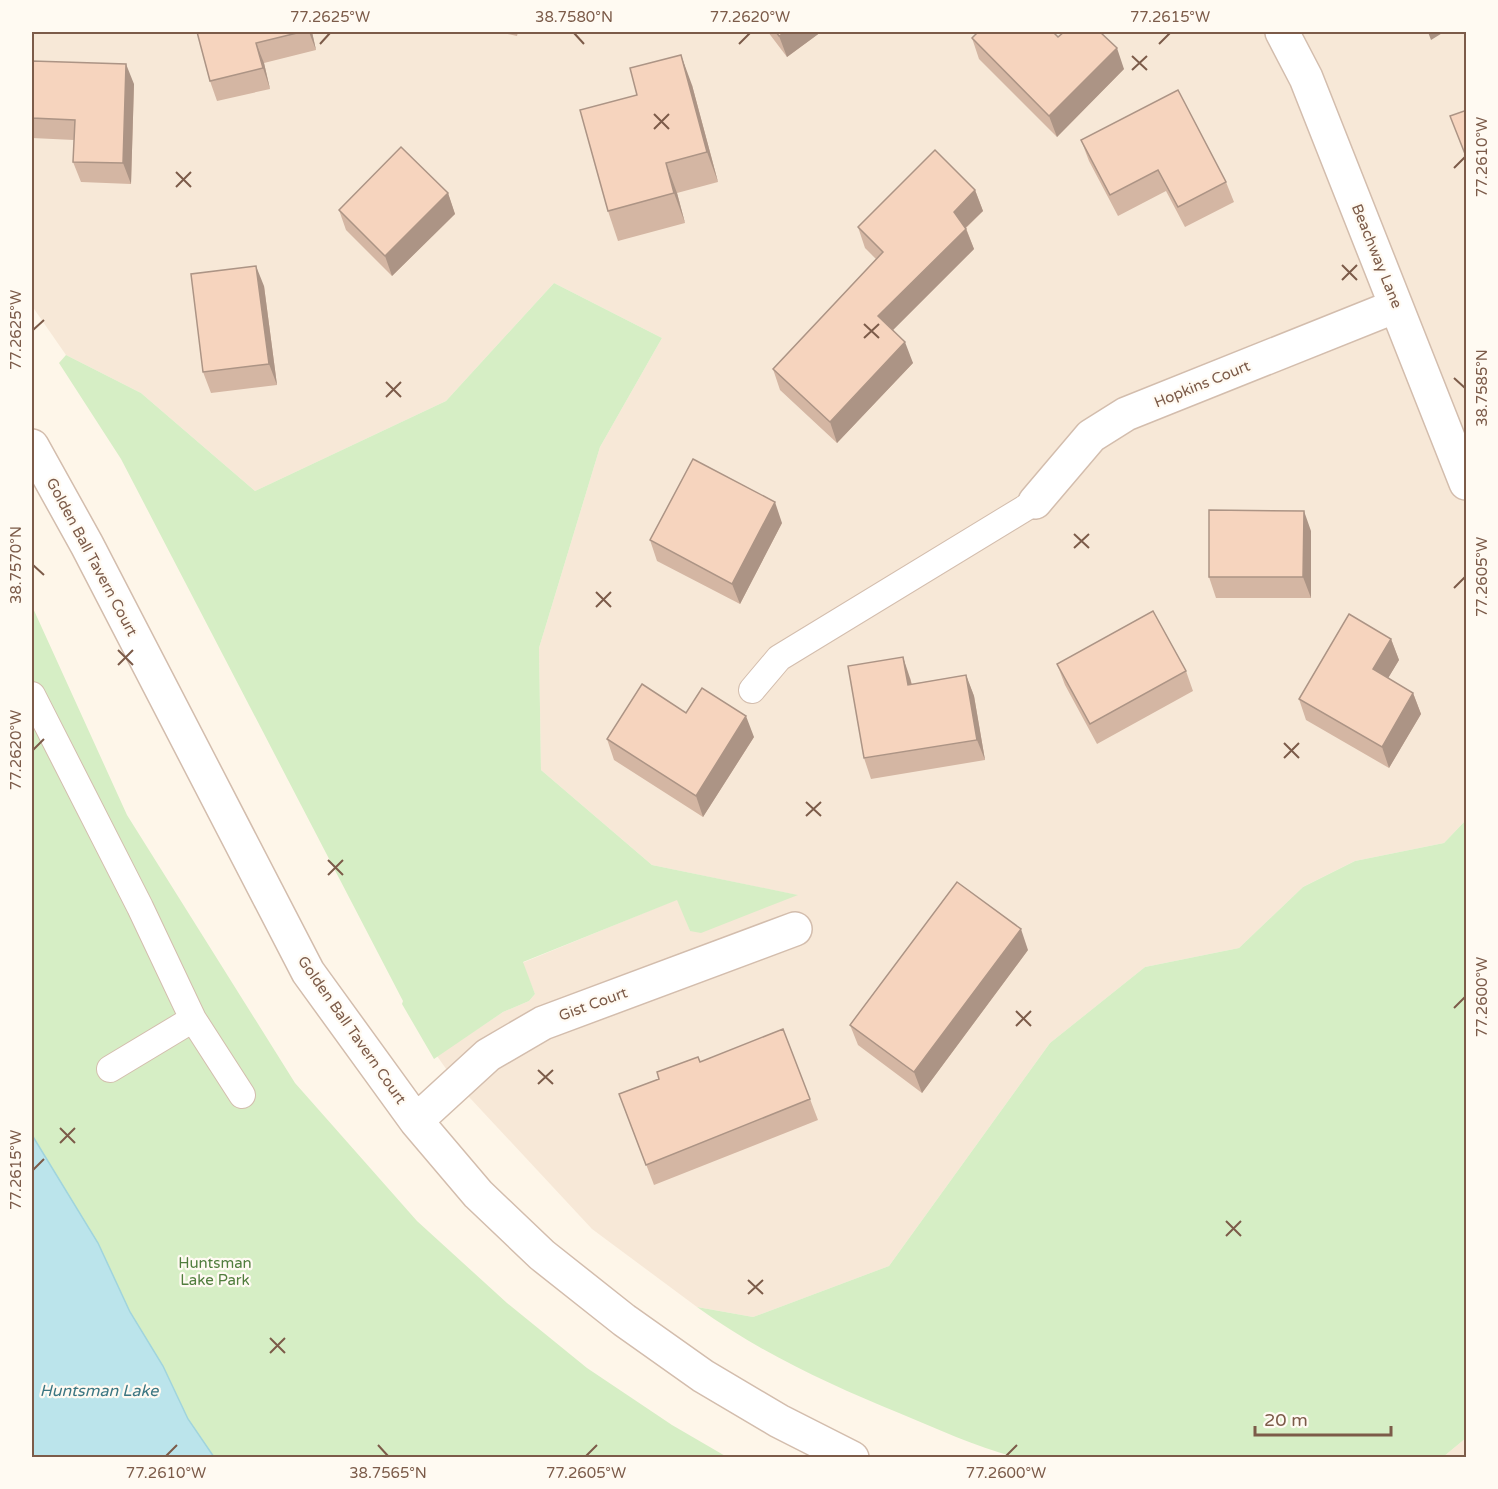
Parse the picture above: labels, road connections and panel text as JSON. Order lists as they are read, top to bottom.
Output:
{
  "streets": {
    "street": [
      "Beachway Lane",
      "Hopkins Court",
      "Golden Ball Tavern Court",
      "Gist Court"
    ]
  },
  "crossings": [
    ["Beachway Lane", "Hopkins Court"],
    ["Golden Ball Tavern Court", "Gist Court"]
  ],
  "water": ["Huntsman Lake"],
  "parks": ["Huntsman Lake Park"],
  "scale_bar": "20 m",
  "coordinates": [
    "77.2625°W",
    "38.7580°N",
    "77.2620°W",
    "77.2615°W",
    "77.2610°W",
    "38.7585°N",
    "38.7570°N",
    "77.2605°W",
    "77.2600°W",
    "38.7565°N"
  ]
}
